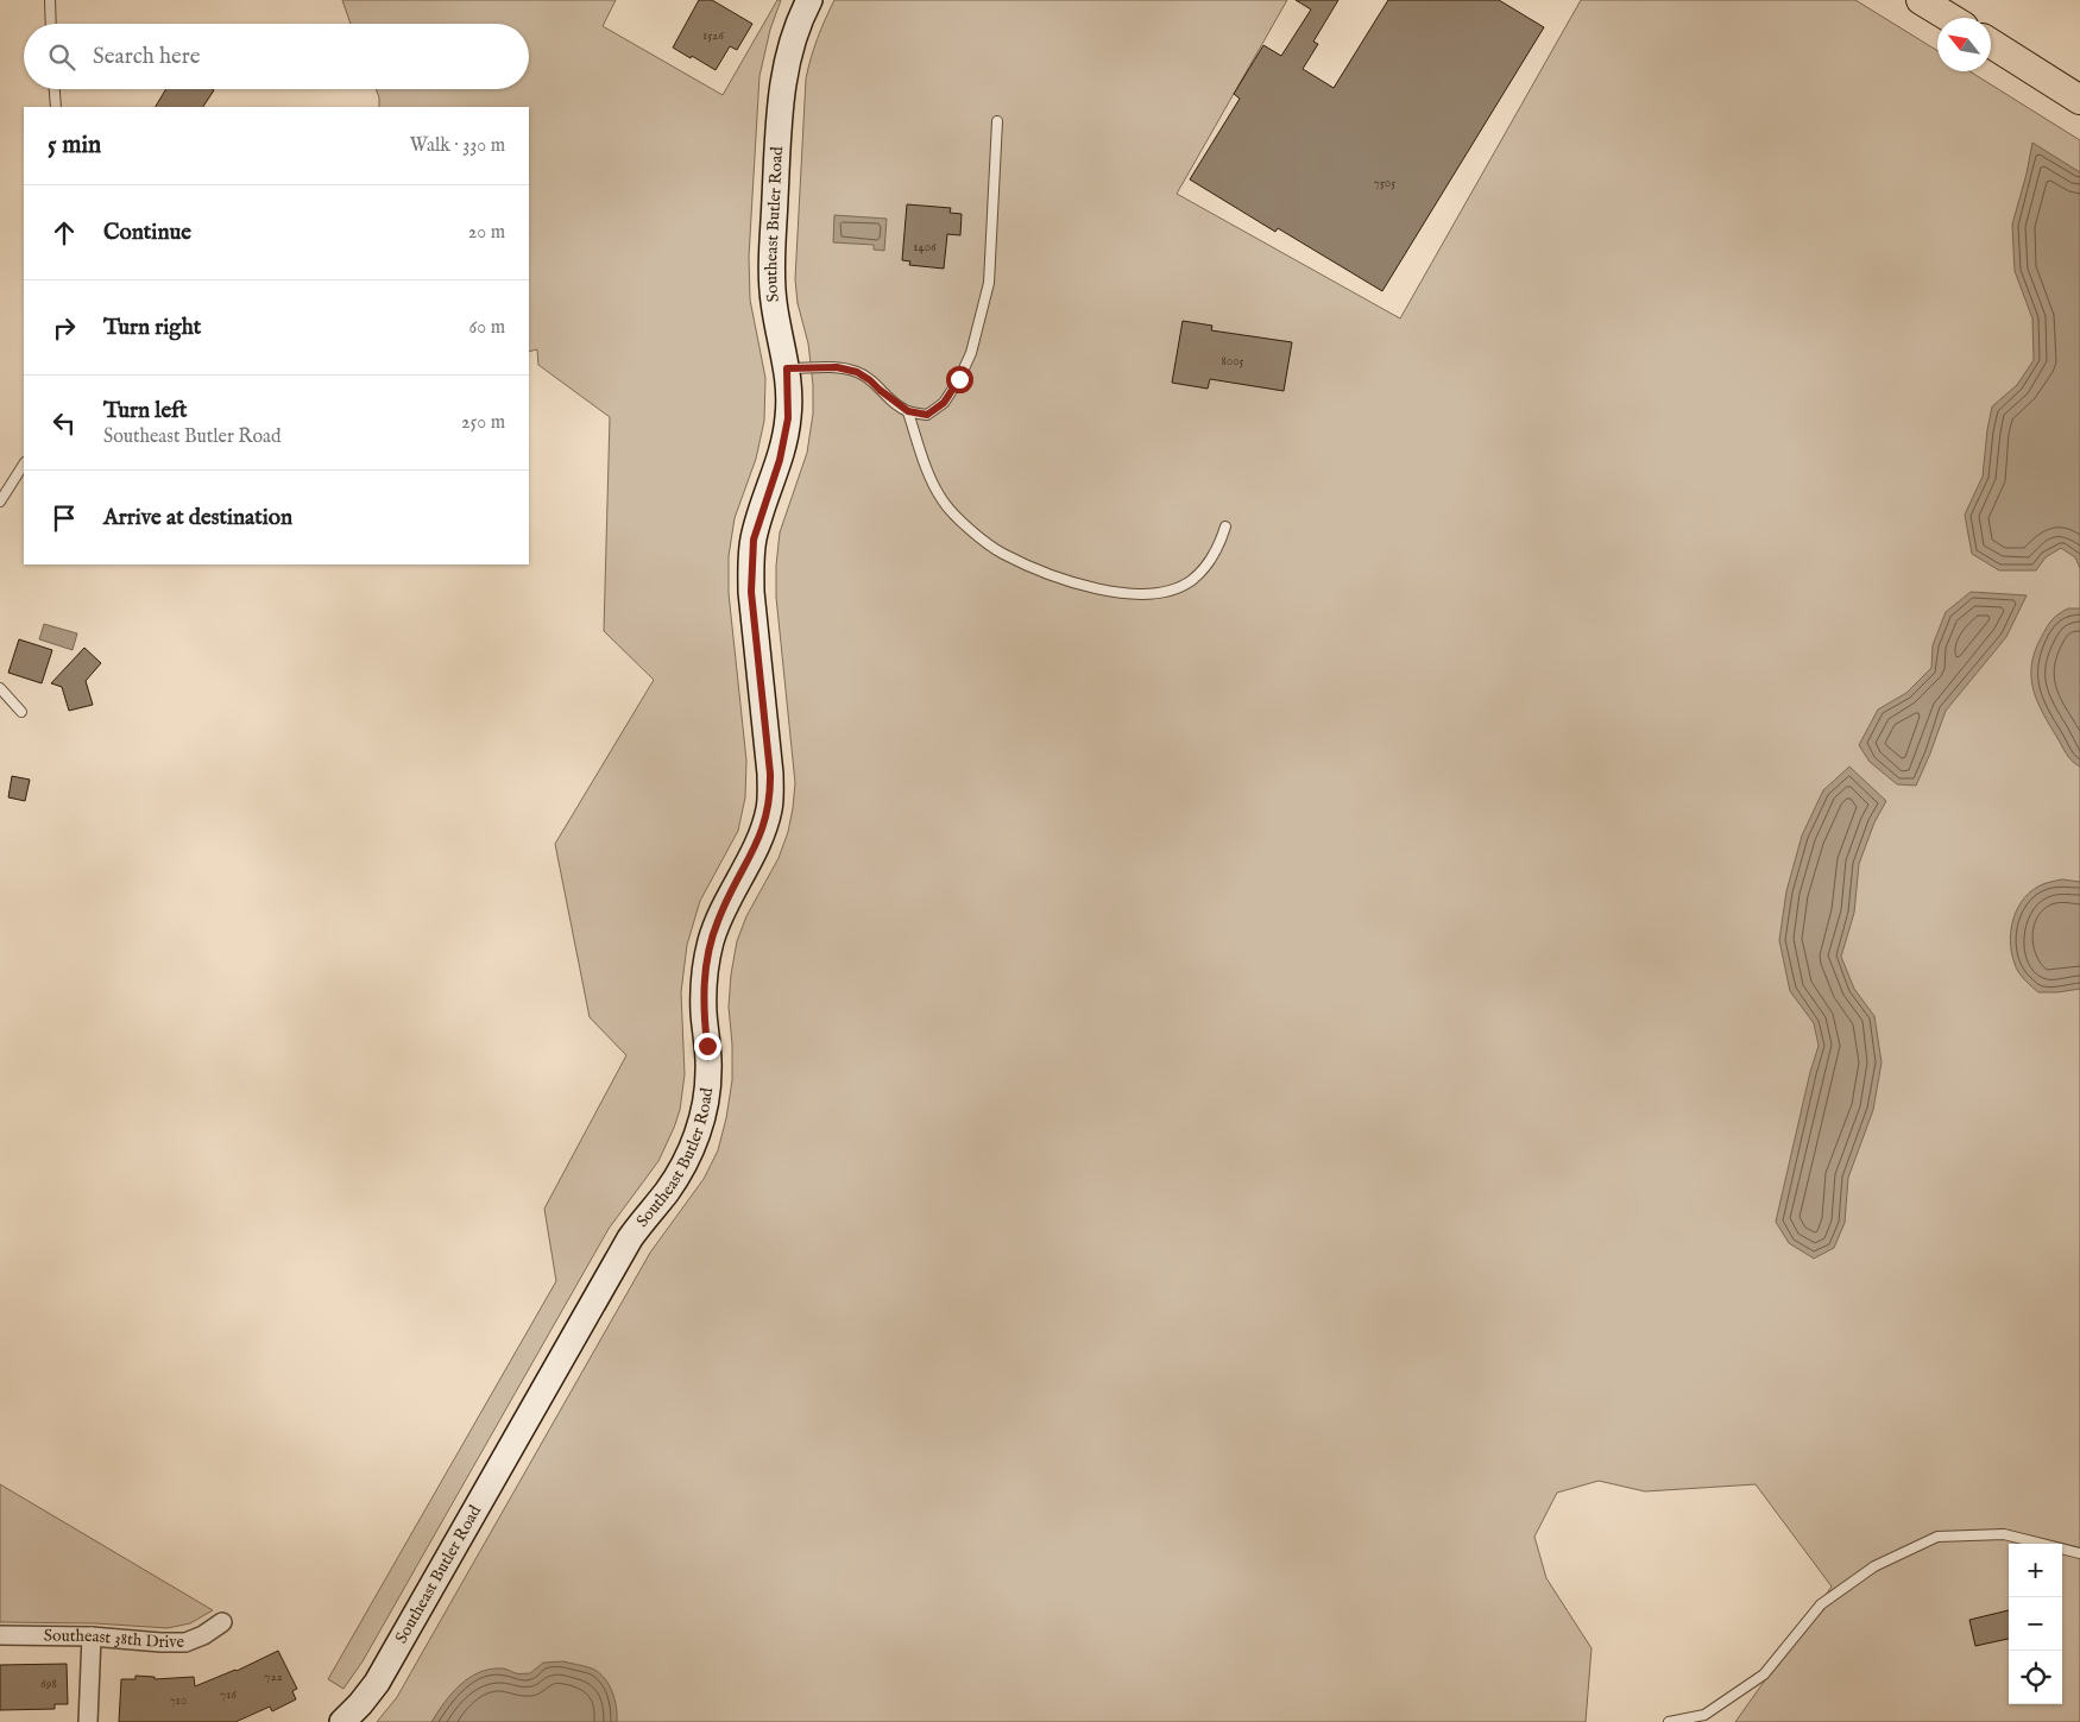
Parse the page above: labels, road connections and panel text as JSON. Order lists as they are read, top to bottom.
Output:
{
  "streets": {
    "main road": ["Southeast Butler Road"],
    "street": ["Southeast 38th Drive"]
  },
  "house_numbers": [
    "1526",
    "7505",
    "1406",
    "8005",
    "722",
    "698",
    "716",
    "710"
  ],
  "north": "top left",
  "page": {
    "search": "Search here",
    "heading": ["5 min", "Walk · 330 m"],
    "list": [
      ["Continue", "20 m"],
      ["Turn right", "60 m"],
      ["Turn left", "Southeast Butler Road", "250 m"],
      "Arrive at destination"
    ],
    "map_buttons": ["+", "−"]
  }
}
